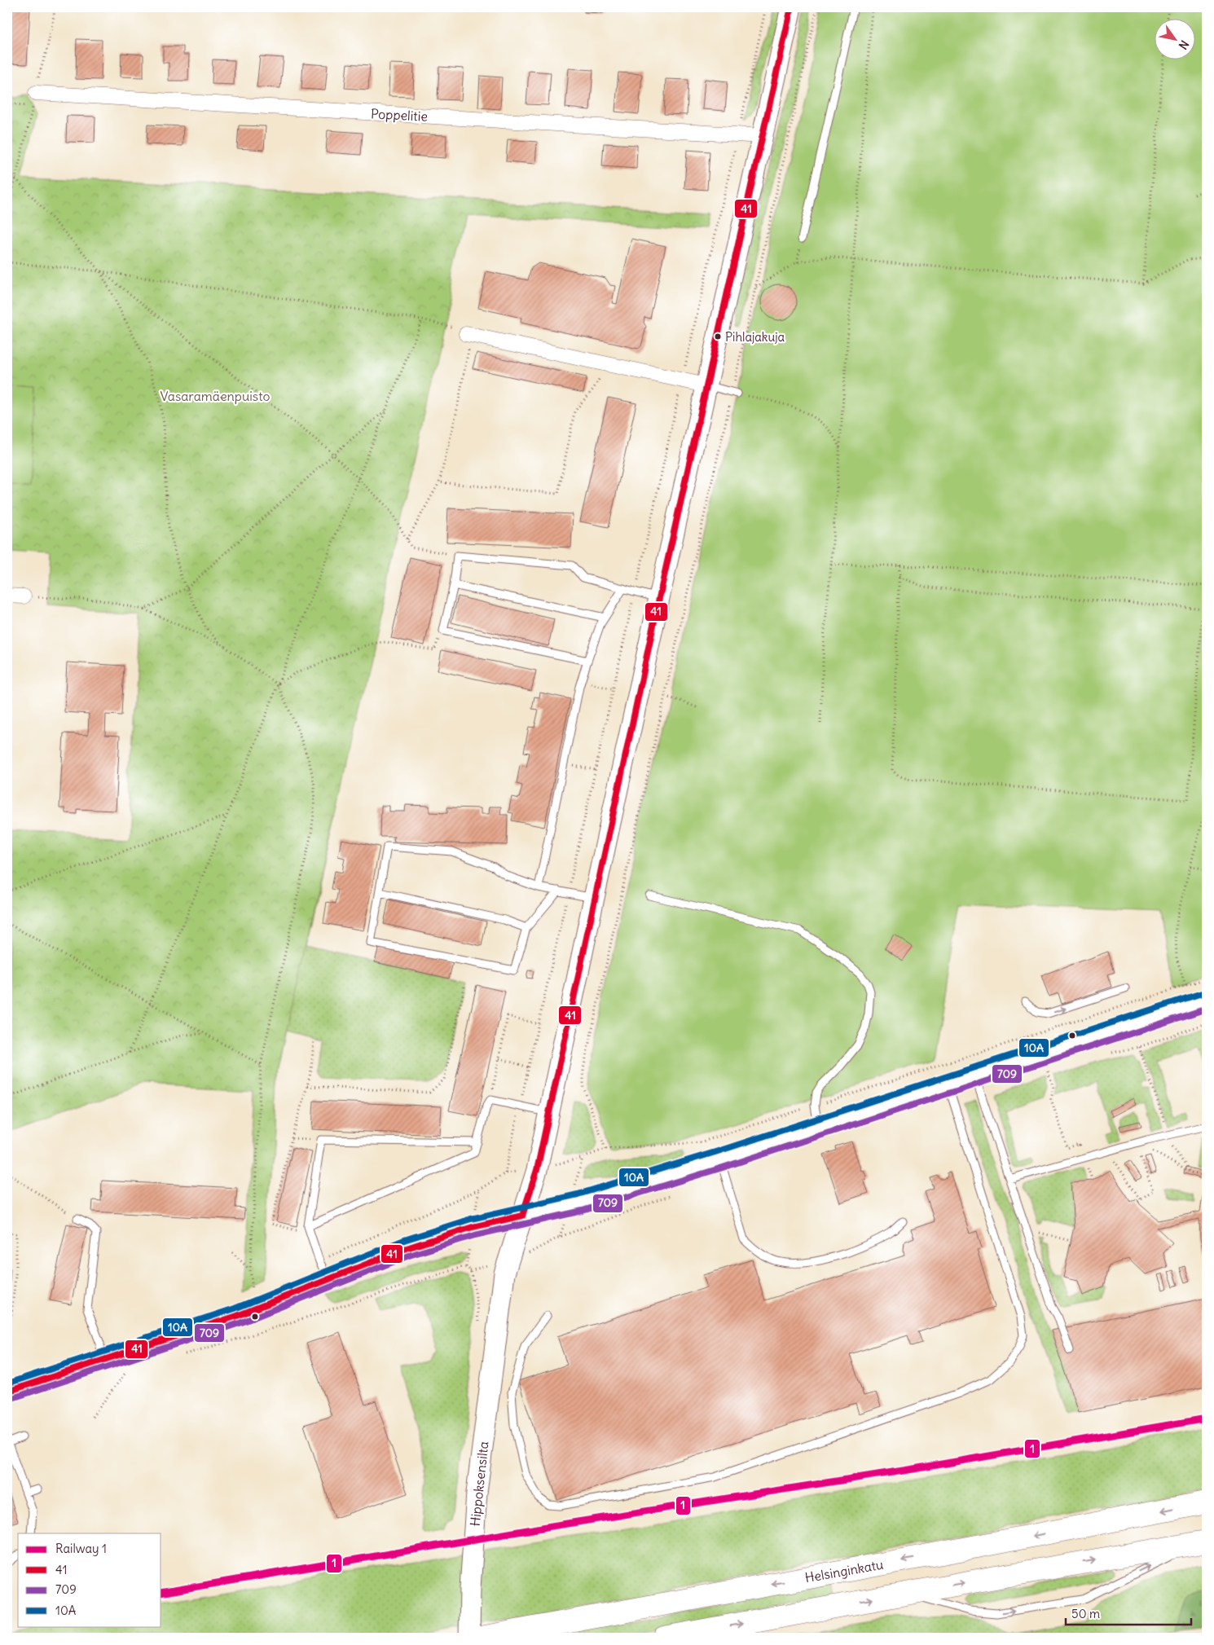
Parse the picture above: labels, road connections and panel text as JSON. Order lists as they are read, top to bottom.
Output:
{
  "streets": {
    "highway": ["Helsinginkatu"],
    "street": ["Poppelitie", "Hippoksensilta"]
  },
  "crossings": [
    ["Poppelitie", "Hippoksensilta"]
  ],
  "parks": ["Vasaramäenpuisto"],
  "places": ["Pihlajakuja"],
  "lines": [
    "transit line 41",
    "transit line 10A",
    "transit line 709",
    "rail line 1"
  ],
  "legend": [
    "Railway 1",
    "41",
    "709",
    "10A"
  ],
  "scale_bar": "50 m",
  "north": "bottom right"
}
